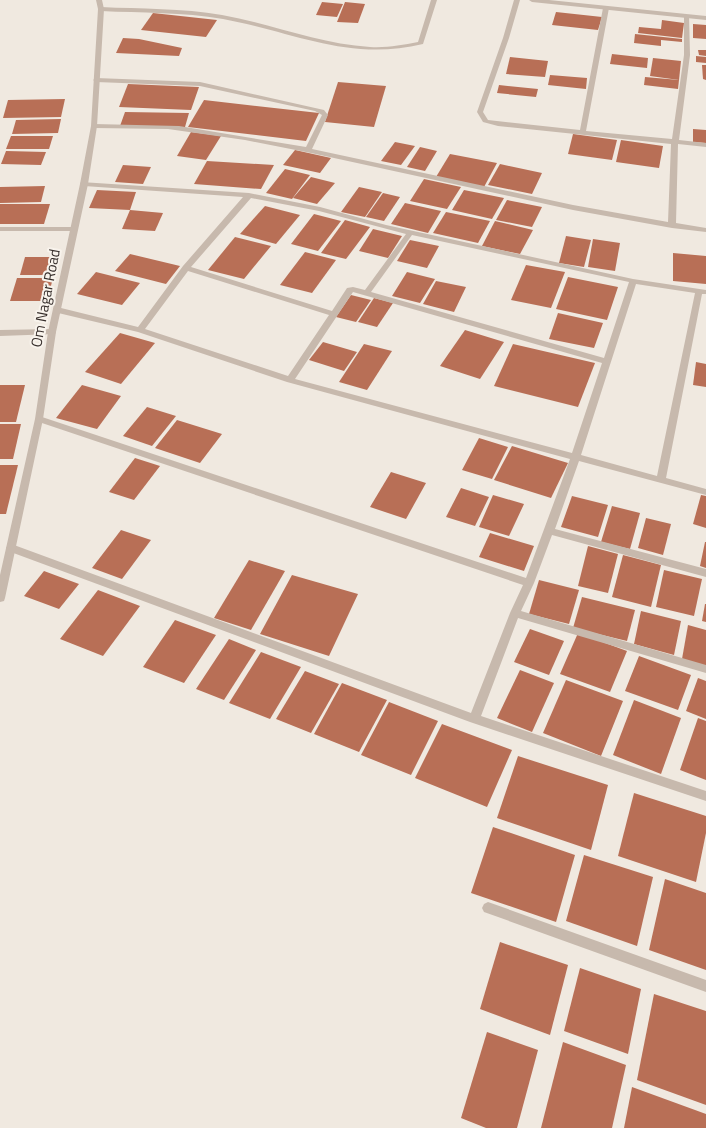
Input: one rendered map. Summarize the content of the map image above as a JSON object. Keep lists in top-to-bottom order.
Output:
{
  "streets": {
    "street": ["Om Nagar Road"]
  }
}
